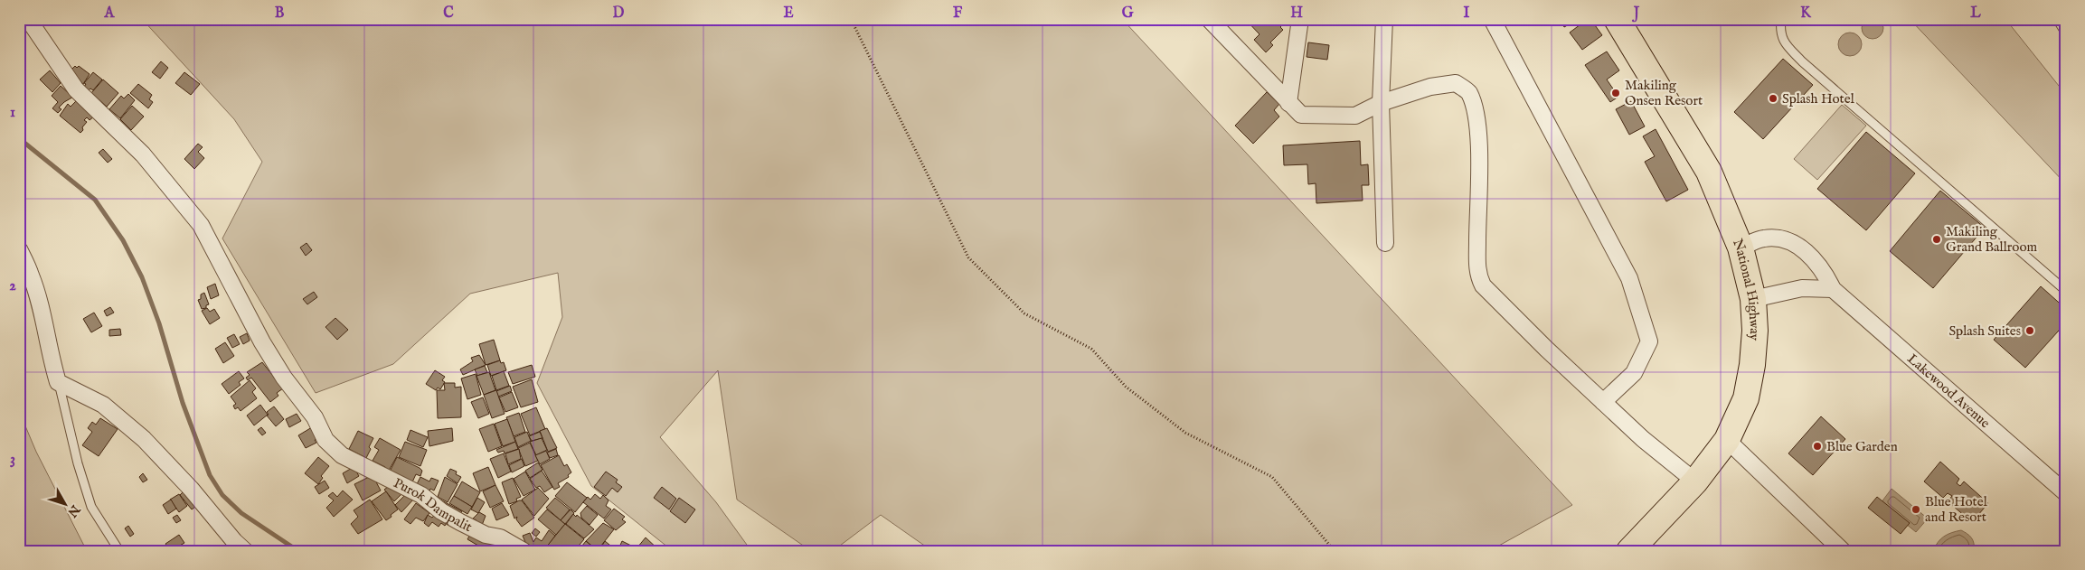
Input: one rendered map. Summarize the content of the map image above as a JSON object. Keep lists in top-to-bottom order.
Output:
{
  "streets": {
    "main road": ["National Highway"],
    "street": ["Lakewood Avenue", "Purok Dampalit"]
  },
  "crossings": [
    ["National Highway", "Lakewood Avenue"]
  ],
  "places": [
    "Makiling Onsen Resort",
    "Splash Hotel",
    "Makiling Grand Ballroom",
    "Splash Suites",
    "Blue Garden",
    "Blue Hotel and Resort"
  ],
  "north": "bottom right",
  "grid": {
    "columns": [
      "A",
      "B",
      "C",
      "D",
      "E",
      "F",
      "G",
      "H",
      "I",
      "J",
      "K",
      "L"
    ],
    "rows": ["1", "2", "3"]
  }
}
